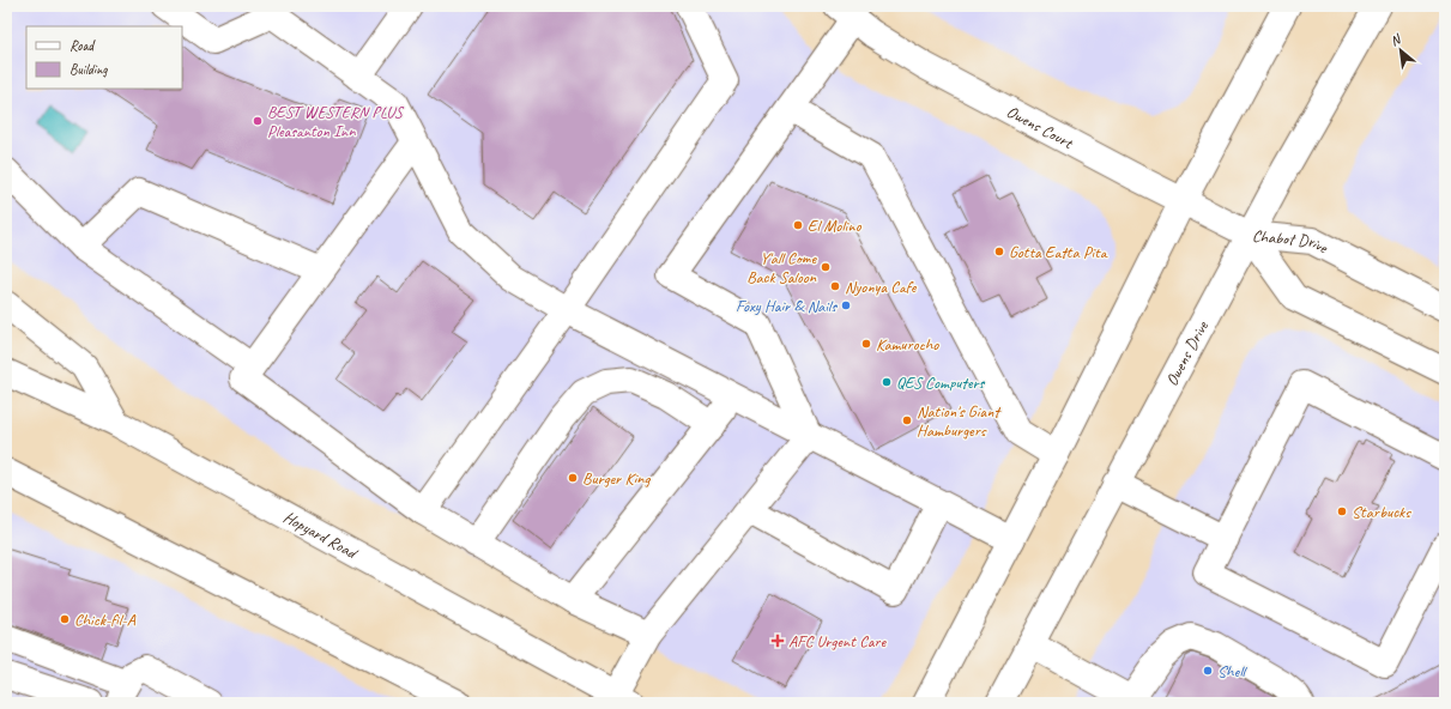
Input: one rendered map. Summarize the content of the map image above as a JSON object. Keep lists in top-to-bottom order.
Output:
{
  "streets": {
    "main road": [
      "Owens Court",
      "Chabot Drive",
      "Owens Drive",
      "Hopyard Road"
    ]
  },
  "crossings": [
    ["Owens Court", "Chabot Drive"],
    ["Owens Court", "Owens Drive"],
    ["Chabot Drive", "Owens Drive"]
  ],
  "places": {
    "other": [
      "BEST WESTERN PLUS Pleasanton Inn",
      "El Molino",
      "Gotta Eatta Pita",
      "Y'all Come Back Saloon",
      "Nyonya Cafe",
      "Foxy Hair & Nails",
      "Kamurocho",
      "QES Computers",
      "Nation's Giant Hamburgers",
      "Burger King",
      "Starbucks",
      "Chick-fil-A",
      "Shell"
    ],
    "health": ["AFC Urgent Care"]
  },
  "legend": ["Road", "Building"],
  "north": "top left"
}
